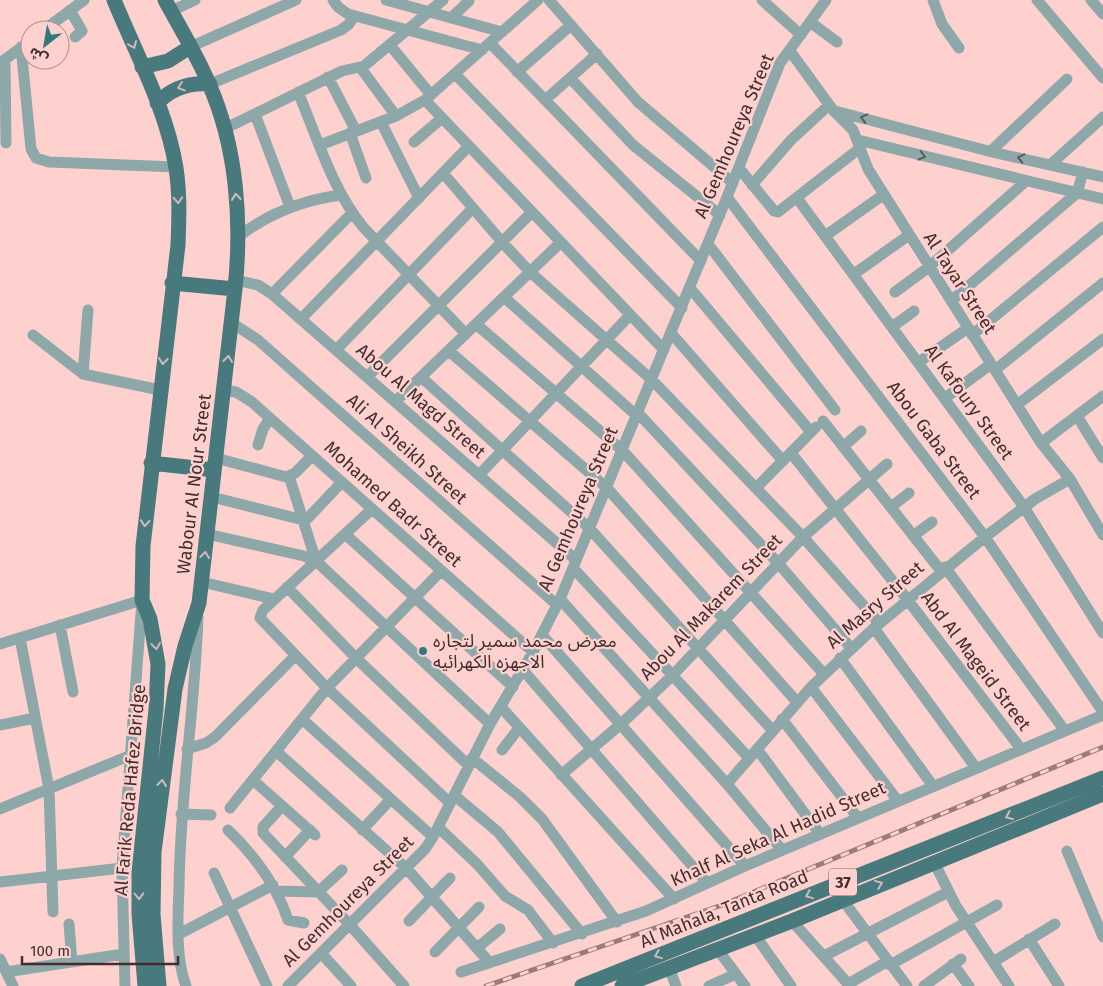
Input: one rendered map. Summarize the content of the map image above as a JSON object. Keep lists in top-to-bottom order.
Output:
{
  "streets": {
    "main road": [
      "Wabour Al Nour Street",
      "Al Farik Reda Hafez Bridge",
      "37",
      "Al Mahala, Tanta Road"
    ],
    "street": [
      "Al Gemhoureya Street",
      "Al Tayar Street",
      "Abou Al Magd Street",
      "Al Kafoury Street",
      "Abou Gaba Street",
      "Ali Al Sheikh Street",
      "Mohamed Badr Street",
      "Al Masry Street",
      "Abou Al Makarem Street",
      "Abd Al Mageid Street",
      "Khalf Al Seka Al Hadid Street"
    ]
  },
  "crossings": [
    ["Al Gemhoureya Street", "Al Tayar Street"],
    ["Al Gemhoureya Street", "Abou Al Magd Street"],
    ["Al Gemhoureya Street", "Abou Gaba Street"],
    ["Al Gemhoureya Street", "Ali Al Sheikh Street"],
    ["Al Gemhoureya Street", "Mohamed Badr Street"],
    ["Al Gemhoureya Street", "Abd Al Mageid Street"],
    ["Al Tayar Street", "Al Masry Street"],
    ["Abou Al Magd Street", "Wabour Al Nour Street"],
    ["Abou Al Magd Street", "Al Masry Street"],
    ["Abou Al Magd Street", "Abou Al Makarem Street"],
    ["Abou Al Magd Street", "Khalf Al Seka Al Hadid Street"],
    ["Al Kafoury Street", "Al Masry Street"],
    ["Abou Gaba Street", "Al Masry Street"],
    ["Abou Gaba Street", "Khalf Al Seka Al Hadid Street"],
    ["Ali Al Sheikh Street", "Wabour Al Nour Street"],
    ["Ali Al Sheikh Street", "Al Masry Street"],
    ["Ali Al Sheikh Street", "Abou Al Makarem Street"],
    ["Ali Al Sheikh Street", "Khalf Al Seka Al Hadid Street"],
    ["Wabour Al Nour Street", "Mohamed Badr Street"],
    ["Wabour Al Nour Street", "Al Farik Reda Hafez Bridge"],
    ["Al Masry Street", "Abd Al Mageid Street"],
    ["Abou Al Makarem Street", "Abd Al Mageid Street"],
    ["Abd Al Mageid Street", "Khalf Al Seka Al Hadid Street"]
  ],
  "places": ["معرض محمد سمير لتجاره الاجهزه الكهرائيه"],
  "scale_bar": "100 m",
  "north": "bottom left"
}
